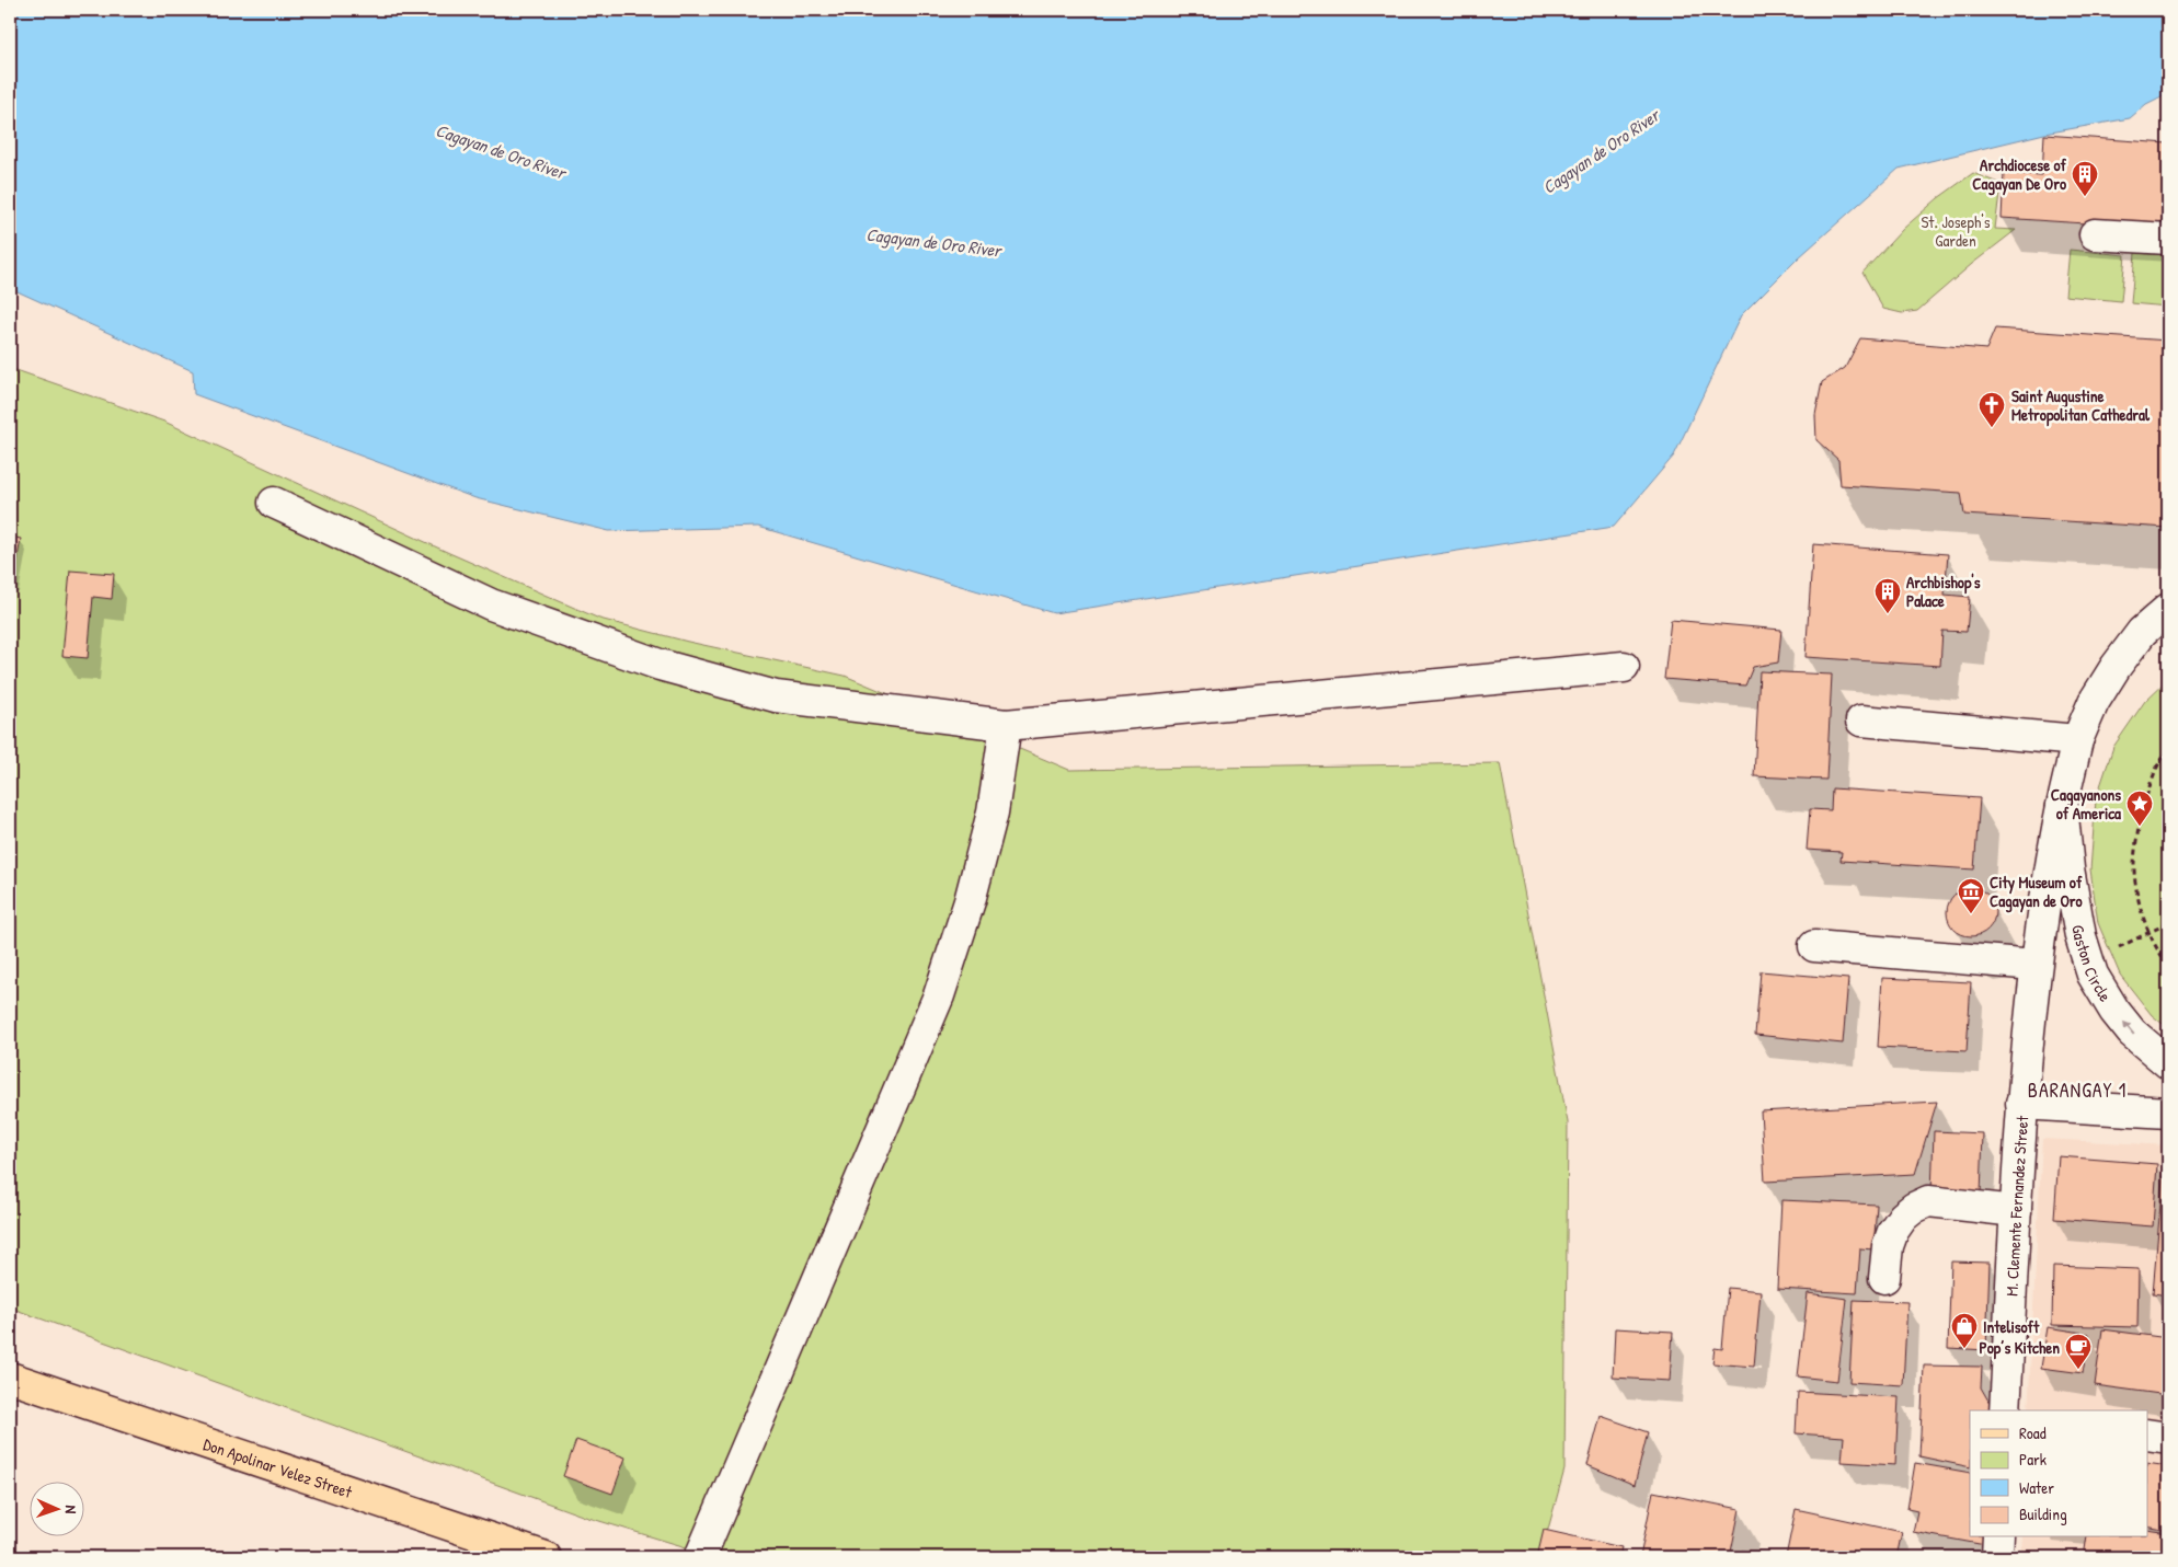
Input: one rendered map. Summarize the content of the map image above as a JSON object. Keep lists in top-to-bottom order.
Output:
{
  "streets": {
    "main road": ["Don Apolinar Velez Street"],
    "street": ["Gaston Circle", "M. Clemente Fernandez Street"]
  },
  "crossings": [
    ["Gaston Circle", "M. Clemente Fernandez Street"]
  ],
  "districts": ["BARANGAY 1"],
  "water": ["Cagayan de Oro River"],
  "parks": ["St. Joseph's Garden"],
  "places": {
    "building": ["Archdiocese of Cagayan De Oro", "Archbishop's Palace"],
    "church": ["Saint Augustine Metropolitan Cathedral"],
    "place": ["Cagayanons of America"],
    "museum": ["City Museum of Cagayan de Oro"],
    "shop": ["Intelisoft"],
    "cafe": ["Pop’s Kitchen"]
  },
  "legend": [
    "Road",
    "Park",
    "Water",
    "Building"
  ],
  "north": "right"
}
